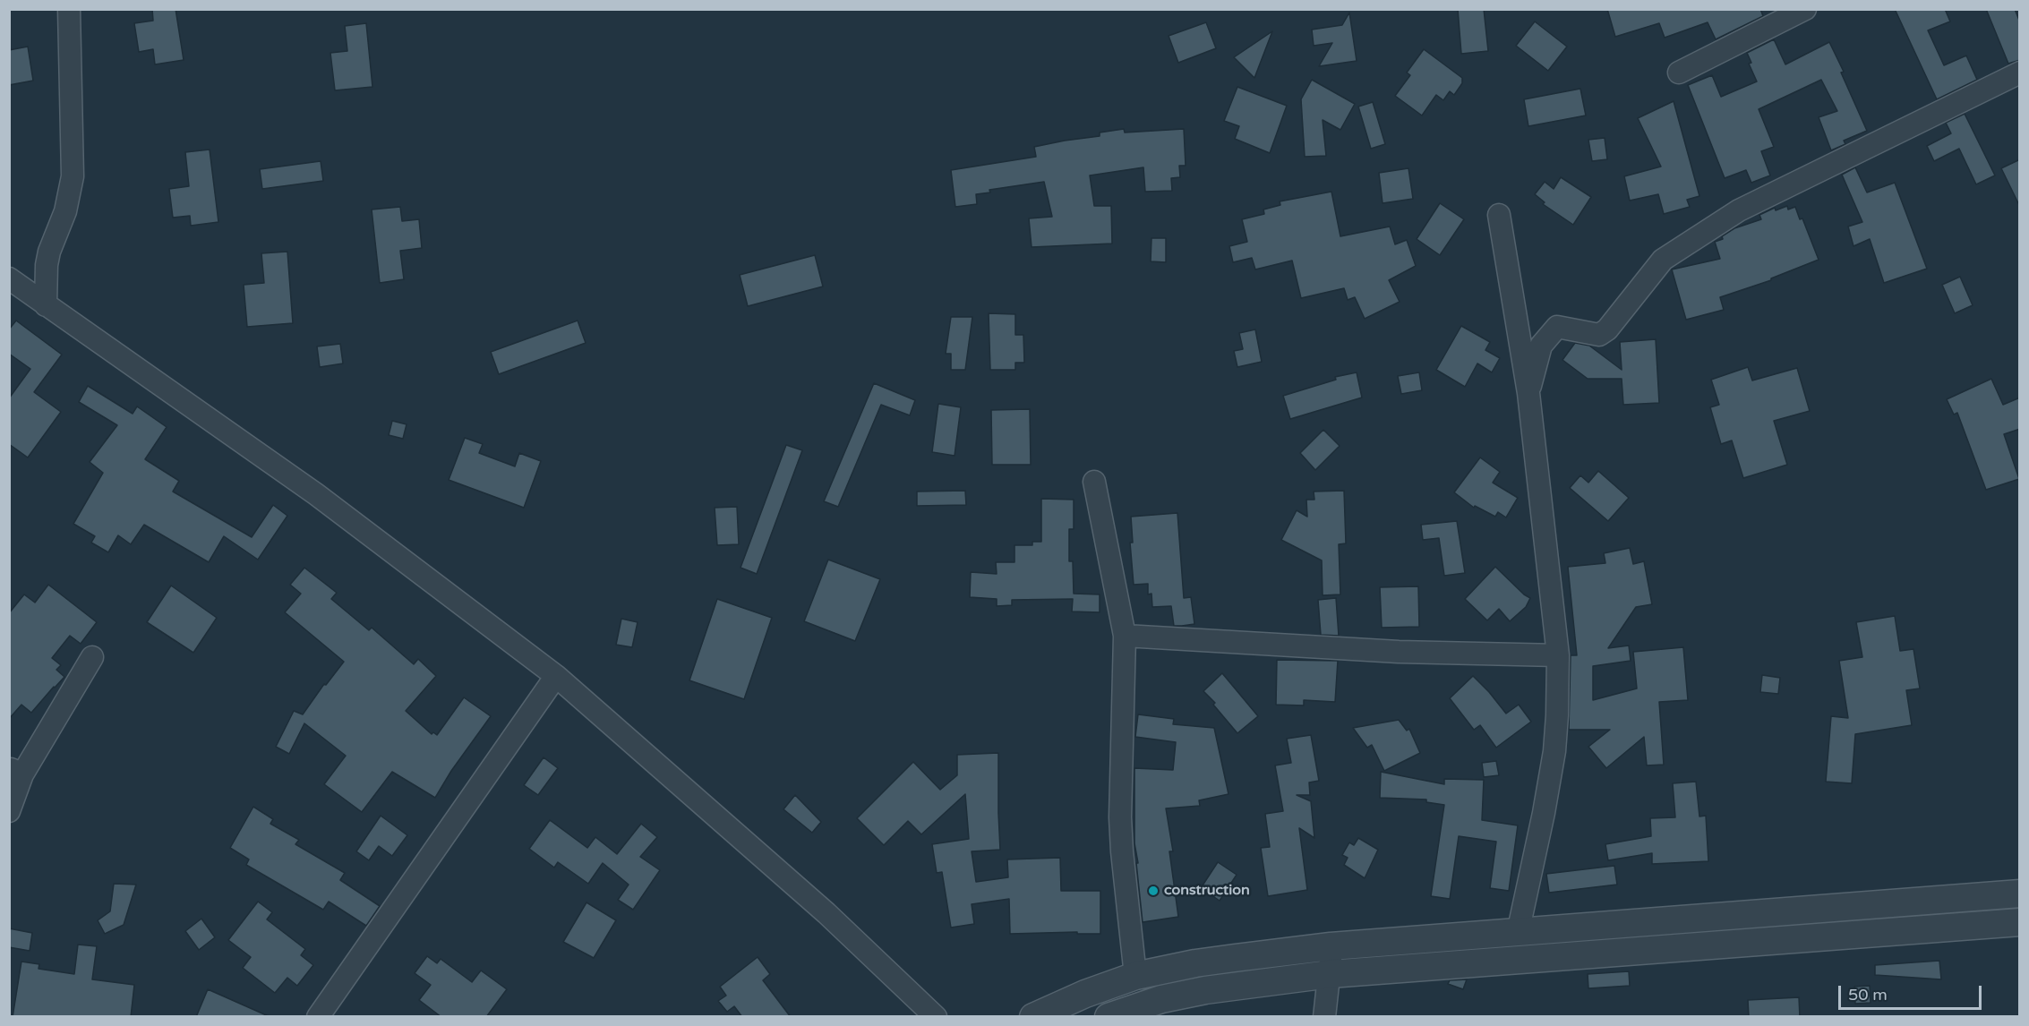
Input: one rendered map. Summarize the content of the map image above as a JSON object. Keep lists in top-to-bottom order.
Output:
{
  "places": ["construction"],
  "scale_bar": "50 m"
}
